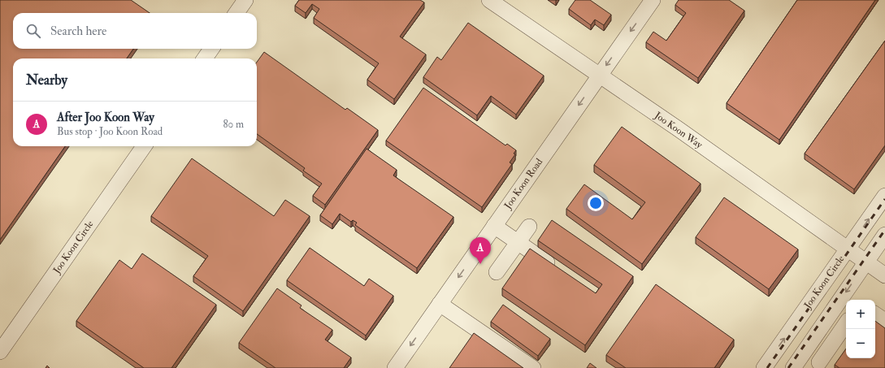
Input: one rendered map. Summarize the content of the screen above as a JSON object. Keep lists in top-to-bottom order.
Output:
{
  "streets": {
    "street": ["Joo Koon Way", "Joo Koon Road", "Joo Koon Circle"]
  },
  "crossings": [
    ["Joo Koon Way", "Joo Koon Road"],
    ["Joo Koon Way", "Joo Koon Circle"]
  ],
  "one_way": ["Joo Koon Road"],
  "page": {
    "search": "Search here",
    "heading": "Nearby",
    "list": [
      {
        "mark": "A",
        "name": "After Joo Koon Way",
        "note": "Bus stop · Joo Koon Road",
        "value": "80 m"
      }
    ],
    "pins": "A",
    "map_buttons": ["+", "−"]
  }
}
